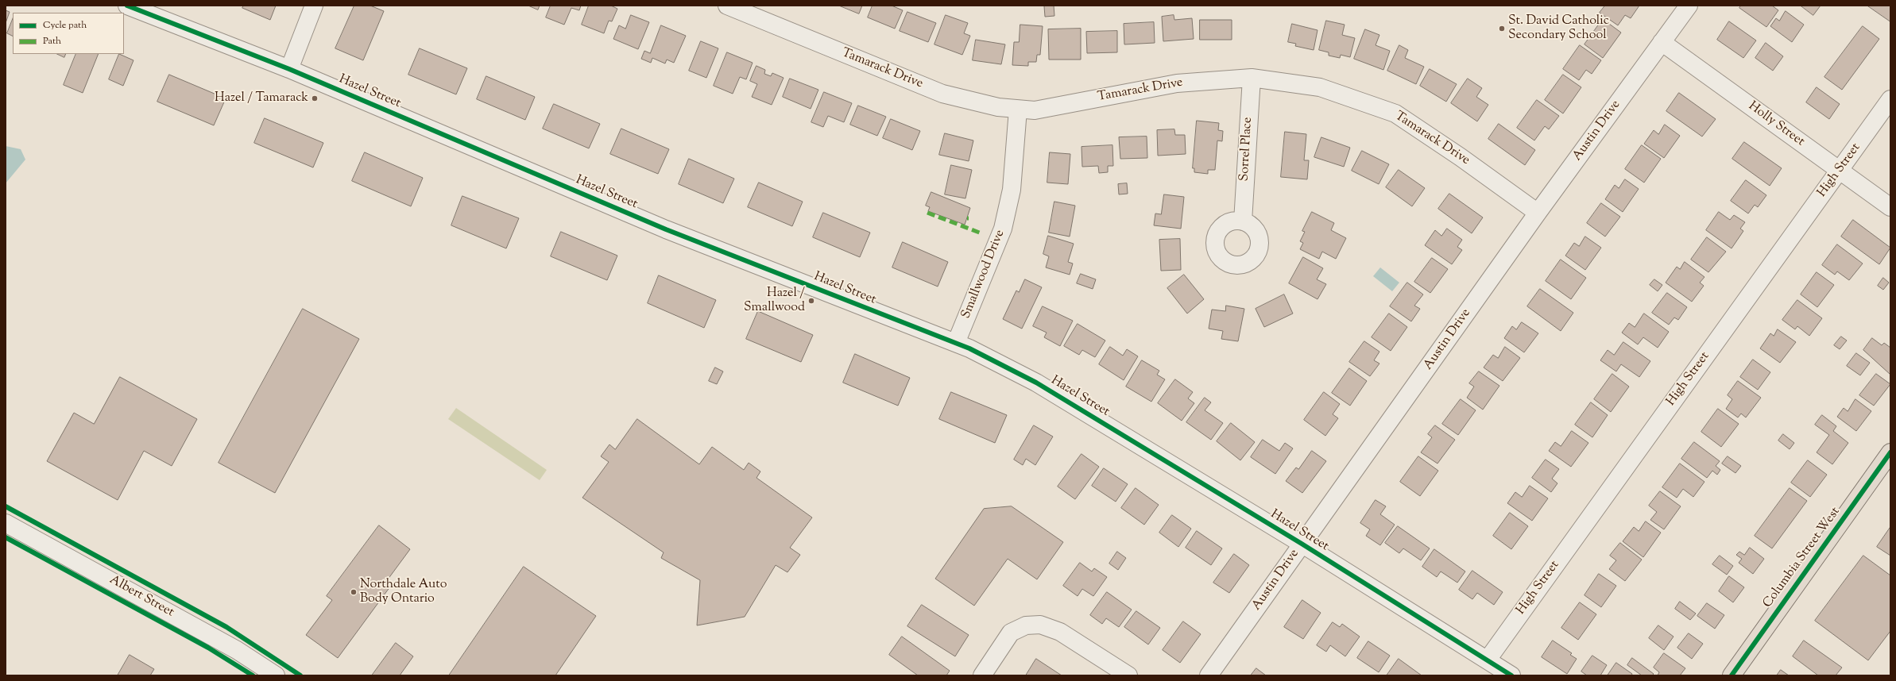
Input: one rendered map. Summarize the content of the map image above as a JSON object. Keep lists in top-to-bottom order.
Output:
{
  "streets": {
    "main road": ["Columbia Street West"],
    "street": [
      "Tamarack Drive",
      "Hazel Street",
      "Holly Street",
      "Austin Drive",
      "Sorrel Place",
      "High Street",
      "Smallwood Drive",
      "Albert Street"
    ]
  },
  "crossings": [
    ["Tamarack Drive", "Austin Drive"],
    ["Tamarack Drive", "Sorrel Place"],
    ["Tamarack Drive", "Smallwood Drive"],
    ["Hazel Street", "Austin Drive"],
    ["Hazel Street", "High Street"],
    ["Hazel Street", "Smallwood Drive"],
    ["Holly Street", "Austin Drive"],
    ["Holly Street", "High Street"]
  ],
  "places": [
    "St. David Catholic Secondary School",
    "Hazel / Tamarack",
    "Hazel / Smallwood",
    "Northdale Auto Body Ontario"
  ],
  "legend": ["Cycle path", "Path"]
}
